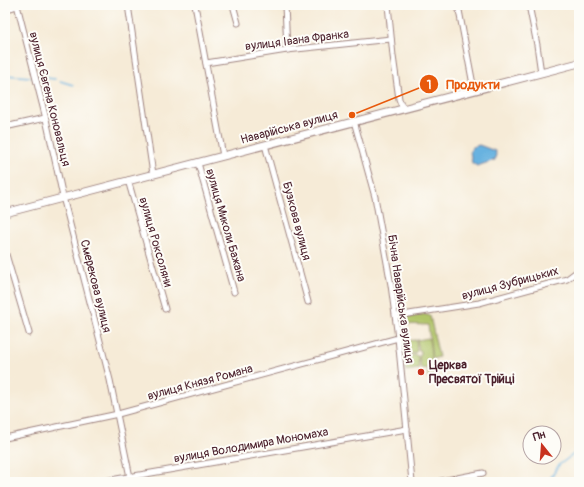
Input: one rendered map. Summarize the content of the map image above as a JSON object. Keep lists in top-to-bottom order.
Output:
{
  "streets": {
    "street": [
      "вулиця Івана Франка",
      "вулиця Євгена Коновальця",
      "Наварійська вулиця",
      "Бузкова вулиця",
      "вулиця Миколи Бажана",
      "вулиця Роксоляни",
      "вулиця Зубрицьких",
      "Смерекова вулиця",
      "Бічна Наварійська вулиця",
      "вулиця Князя Романа",
      "вулиця Володимира Мономаха"
    ]
  },
  "crossings": [
    ["вулиця Євгена Коновальця", "Наварійська вулиця"],
    ["вулиця Євгена Коновальця", "Смерекова вулиця"],
    ["Наварійська вулиця", "Бузкова вулиця"],
    ["Наварійська вулиця", "вулиця Миколи Бажана"],
    ["Наварійська вулиця", "вулиця Роксоляни"],
    ["Наварійська вулиця", "Смерекова вулиця"],
    ["Наварійська вулиця", "Бічна Наварійська вулиця"],
    ["вулиця Зубрицьких", "Бічна Наварійська вулиця"],
    ["Смерекова вулиця", "вулиця Князя Романа"],
    ["Смерекова вулиця", "вулиця Володимира Мономаха"],
    ["Бічна Наварійська вулиця", "вулиця Князя Романа"],
    ["Бічна Наварійська вулиця", "вулиця Володимира Мономаха"]
  ],
  "places": ["Продукти", "Церква Пресвятої Трійці"],
  "north": "top"
}
